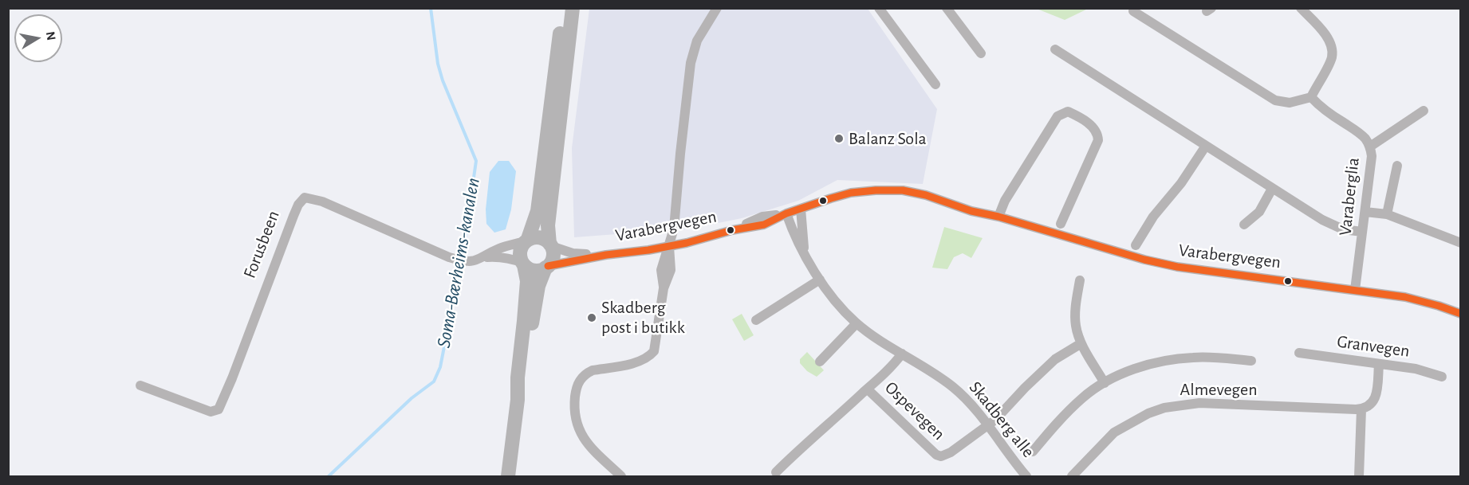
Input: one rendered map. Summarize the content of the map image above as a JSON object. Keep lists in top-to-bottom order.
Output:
{
  "streets": {
    "main road": ["Forusbeen"],
    "street": [
      "Varaberglia",
      "Varabergvegen",
      "Granvegen",
      "Almevegen",
      "Ospevegen",
      "Skadberg alle"
    ]
  },
  "crossings": [
    ["Varaberglia", "Varabergvegen"],
    ["Varabergvegen", "Skadberg alle"],
    ["Ospevegen", "Skadberg alle"]
  ],
  "water": ["Soma-Bærheims-kanalen"],
  "places": ["Balanz Sola", "Skadberg post i butikk"],
  "north": "right"
}
